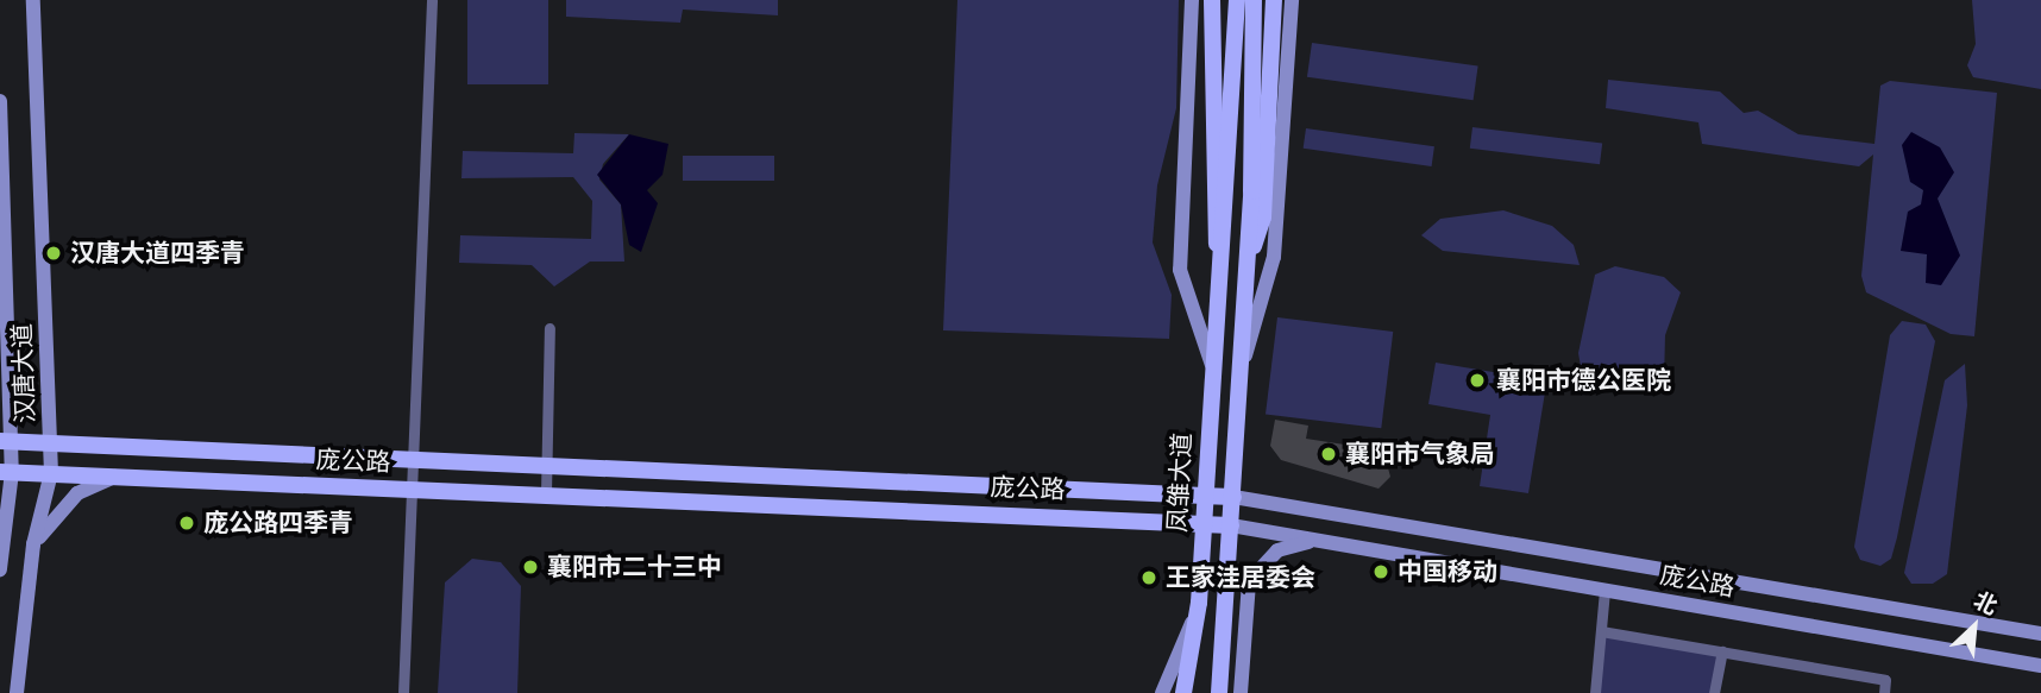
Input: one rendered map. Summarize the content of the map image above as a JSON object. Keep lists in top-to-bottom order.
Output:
{
  "streets": {
    "main road": ["汉唐大道", "庞公路", "凤雏大道"]
  },
  "crossings": [
    ["汉唐大道", "庞公路"],
    ["庞公路", "凤雏大道"]
  ],
  "places": [
    "汉唐大道四季青",
    "襄阳市德公医院",
    "襄阳市气象局",
    "庞公路四季青",
    "襄阳市二十三中",
    "中国移动",
    "王家洼居委会"
  ],
  "north": "top right"
}
